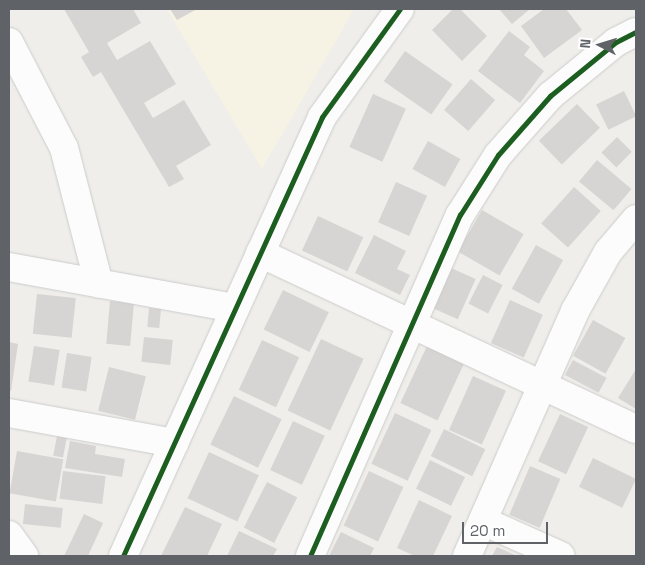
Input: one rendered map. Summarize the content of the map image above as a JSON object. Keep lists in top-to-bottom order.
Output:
{
  "scale_bar": "20 m",
  "north": "left"
}
